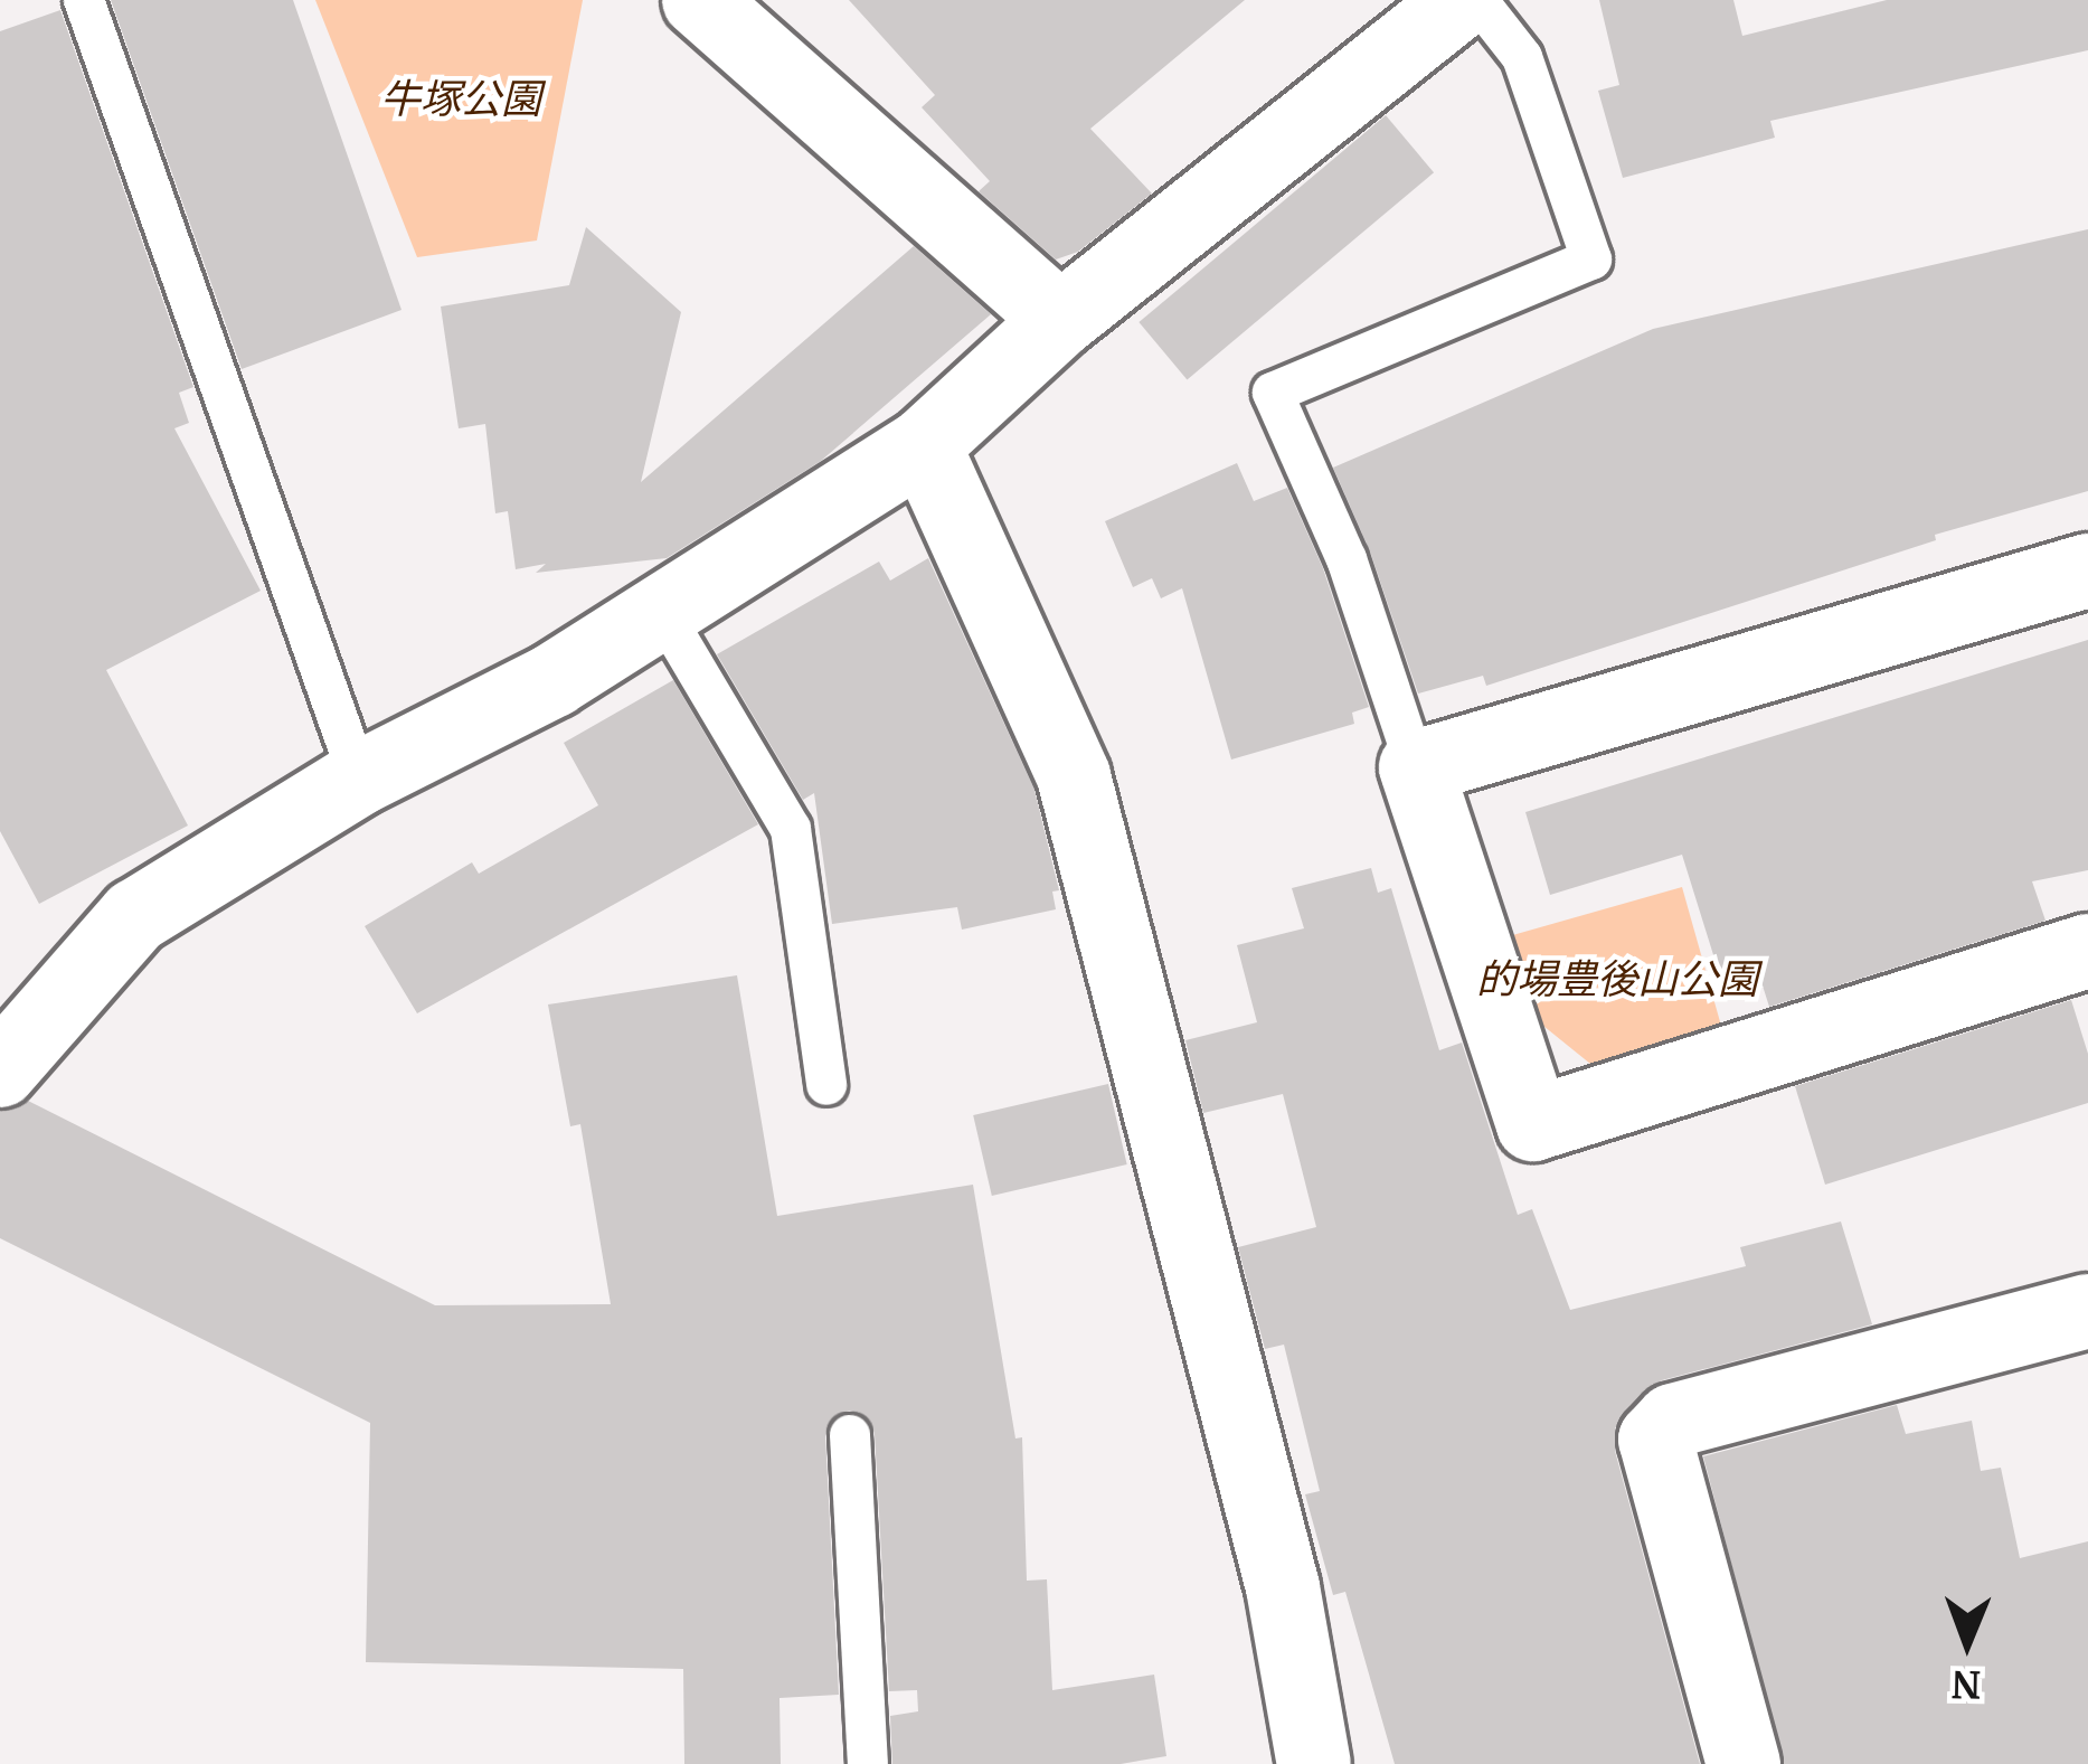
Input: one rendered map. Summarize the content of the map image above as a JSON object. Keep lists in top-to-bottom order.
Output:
{
  "parks": ["牛塚公園", "的場豊後山公園"],
  "north": "bottom"
}
